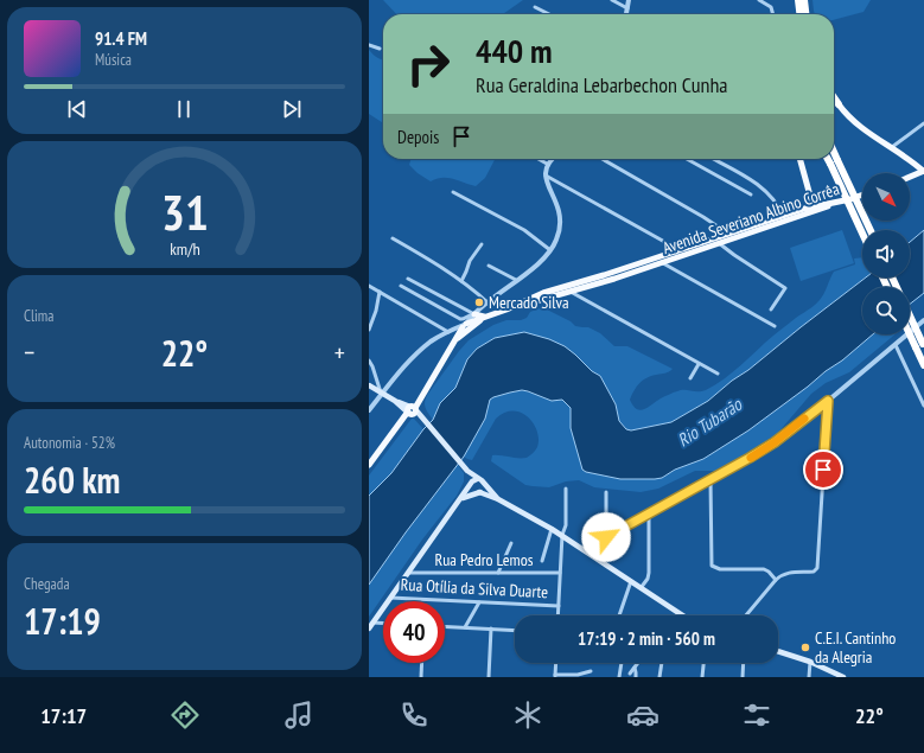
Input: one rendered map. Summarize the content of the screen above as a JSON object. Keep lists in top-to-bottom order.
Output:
{
  "streets": {
    "main road": ["Avenida Severiano Albino Corrêa"],
    "street": ["Rua Pedro Lemos", "Rua Otília da Silva Duarte"]
  },
  "water": ["Rio Tubarão"],
  "places": ["Mercado Silva", "C.E.I. Cantinho da Alegria"],
  "north": "bottom right",
  "page": {
    "turn": ["440 m", "Rua Geraldina Lebarbechon Cunha"],
    "song": ["91.4 FM", "Música"],
    "then": "Depois",
    "tile": [
      "Clima",
      ["Autonomia · 52%", "260 km"],
      ["Chegada", "17:19"]
    ],
    "heat": ["−", "22°", "+"],
    "limit": "40",
    "trip": "17:19 · 2 min · 560 m",
    "tabs": ["17:17", "22°"],
    "gauge": ["31", "km/h"]
  }
}
